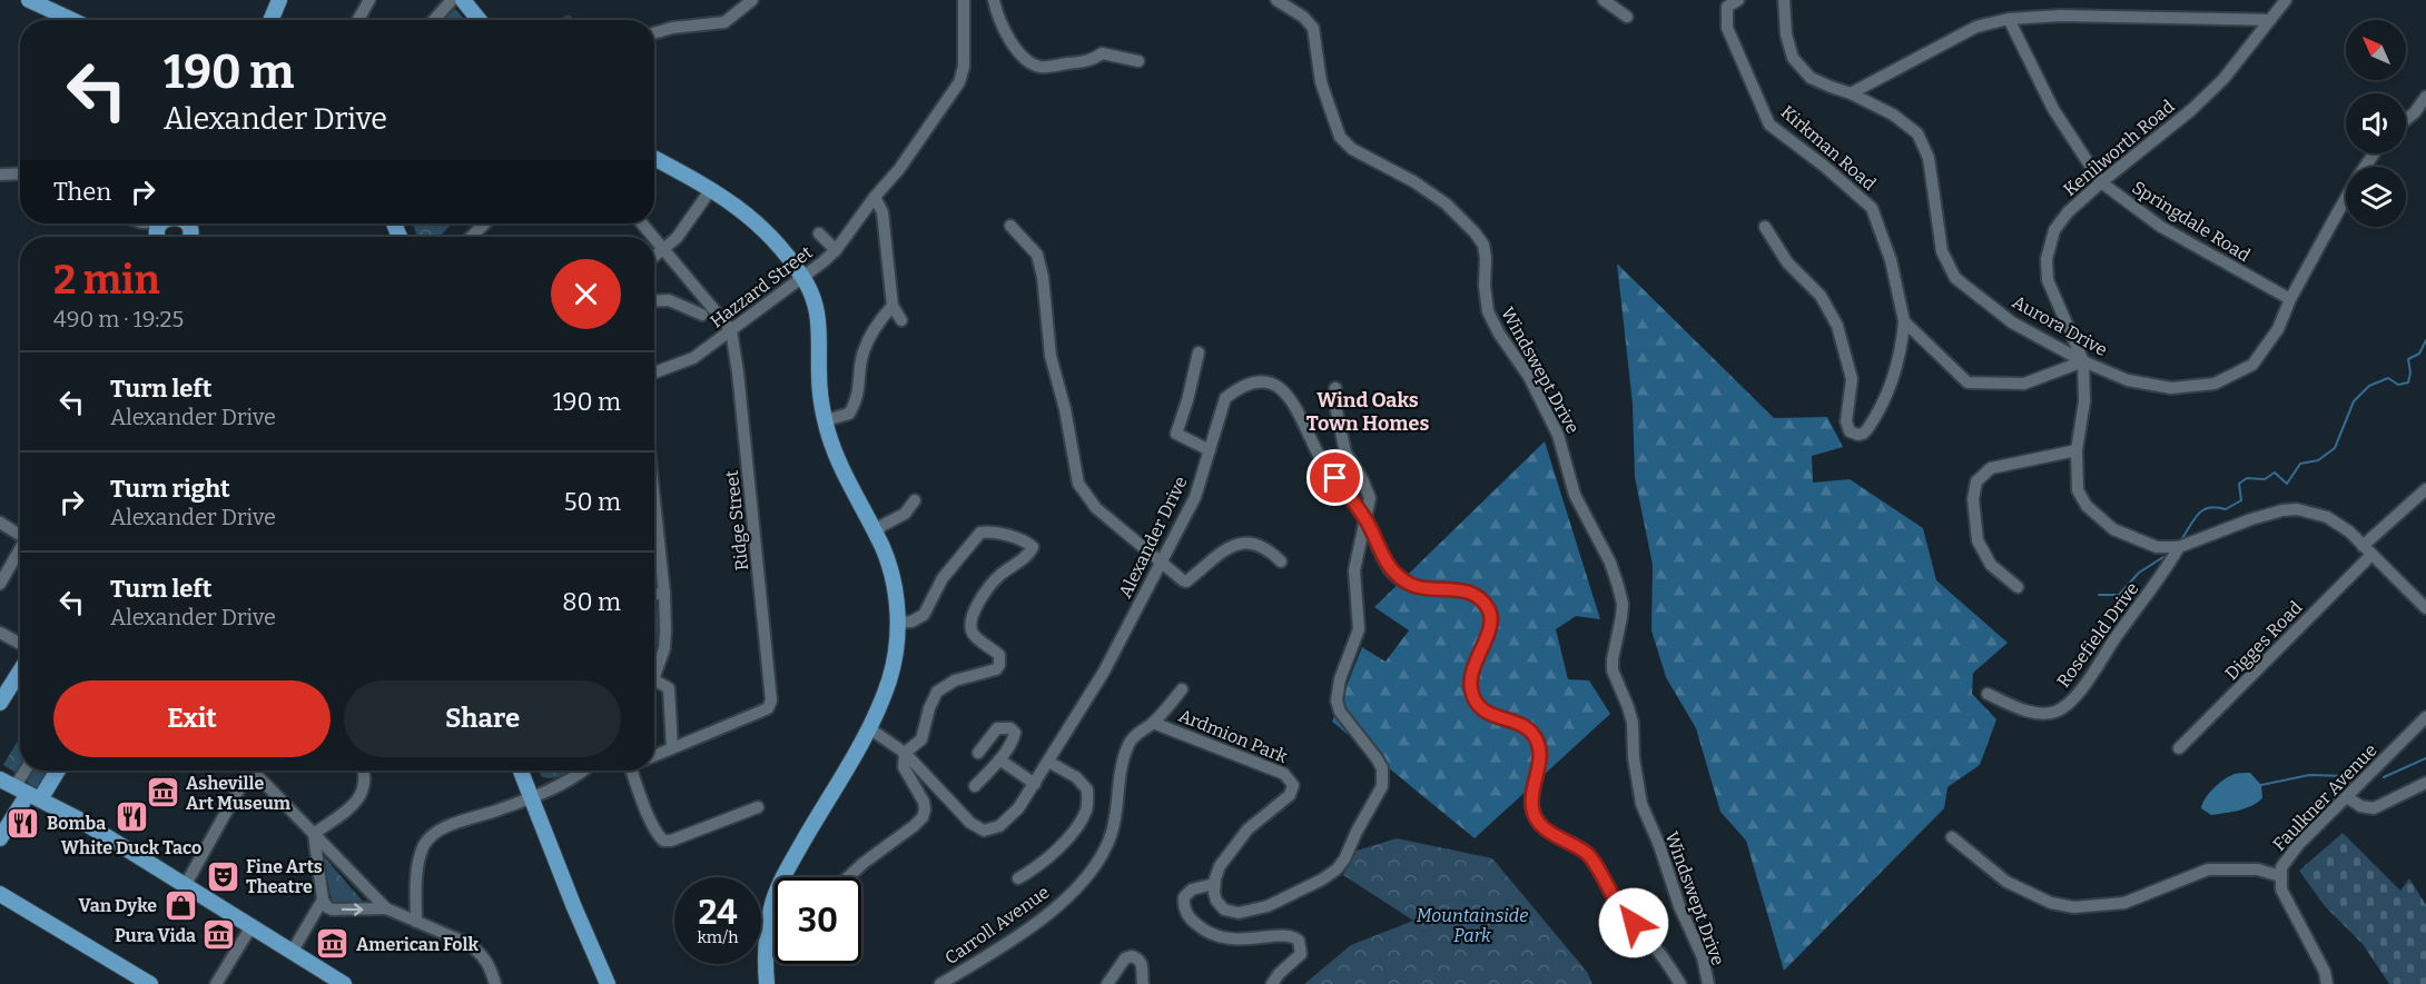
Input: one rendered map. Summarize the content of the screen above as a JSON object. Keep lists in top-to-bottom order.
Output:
{
  "streets": {
    "street": [
      "Kirkman Road",
      "Kenilworth Road",
      "Springdale Road",
      "Hazzard Street",
      "Aurora Drive",
      "Windswept Drive",
      "Ridge Street",
      "Alexander Drive",
      "Rosefield Drive",
      "Digges Road",
      "Ardmion Park",
      "Faulkner Avenue",
      "Carroll Avenue"
    ]
  },
  "crossings": [
    ["Kenilworth Road", "Springdale Road"],
    ["Kenilworth Road", "Aurora Drive"],
    ["Kenilworth Road", "Rosefield Drive"],
    ["Kenilworth Road", "Digges Road"],
    ["Springdale Road", "Aurora Drive"],
    ["Hazzard Street", "Ridge Street"],
    ["Ardmion Park", "Carroll Avenue"]
  ],
  "districts": ["Wind Oaks Town Homes"],
  "parks": ["Mountainside Park"],
  "places": {
    "museum": ["Asheville Art Museum", "Pura Vida", "American Folk"],
    "restaurant": ["White Duck Taco", "Bomba"],
    "theatre": ["Fine Arts Theatre"],
    "shop": ["Van Dyke"]
  },
  "north": "top left",
  "page": {
    "turn": ["190 m", "Alexander Drive"],
    "then": "Then",
    "heading": ["2 min", "490 m · 19:25"],
    "list": [
      {
        "name": "Turn left",
        "note": "Alexander Drive",
        "value": "190 m"
      },
      {
        "name": "Turn right",
        "note": "Alexander Drive",
        "value": "50 m"
      },
      {
        "name": "Turn left",
        "note": "Alexander Drive",
        "value": "80 m"
      }
    ],
    "buttons": ["Exit", "Share"],
    "speed": "24 km/h",
    "limit": "30"
  }
}
